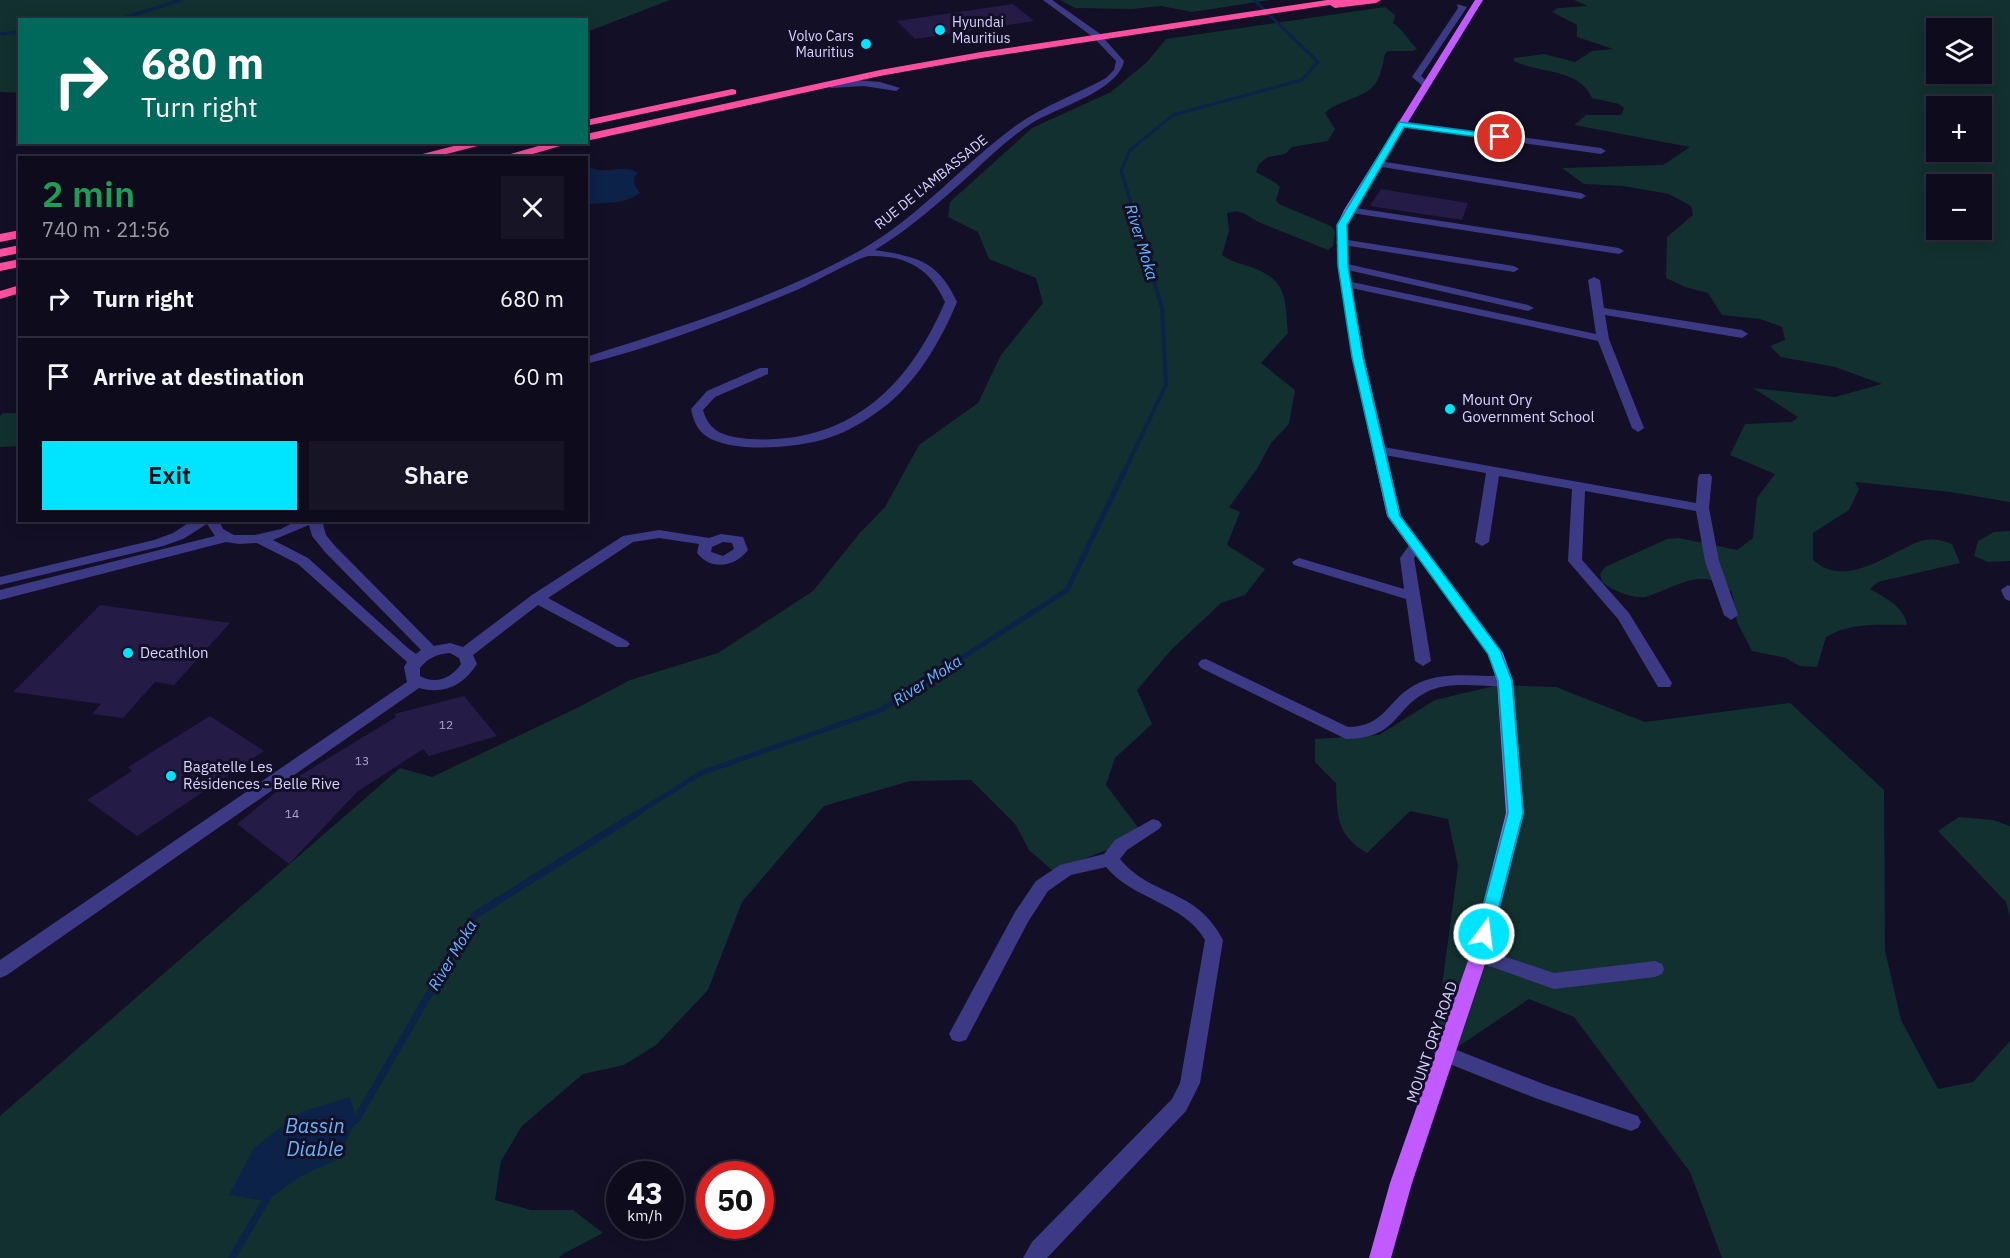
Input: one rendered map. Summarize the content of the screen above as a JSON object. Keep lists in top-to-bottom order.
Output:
{
  "streets": {
    "main road": ["MOUNT ORY ROAD"],
    "street": ["RUE DE L'AMBASSADE"]
  },
  "water": ["River Moka", "Bassin Diable"],
  "places": [
    "Hyundai Mauritius",
    "Volvo Cars Mauritius",
    "Mount Ory Government School",
    "Decathlon",
    "Bagatelle Les Résidences - Belle Rive"
  ],
  "house_numbers": ["12", "13", "14"],
  "page": {
    "map_buttons": ["+", "−"],
    "turn": ["680 m", "Turn right"],
    "heading": ["2 min", "740 m · 21:56"],
    "list": [
      {
        "name": "Turn right",
        "value": "680 m"
      },
      {
        "name": "Arrive at destination",
        "value": "60 m"
      }
    ],
    "buttons": ["Exit", "Share"],
    "speed": "43 km/h",
    "limit": "50"
  }
}
